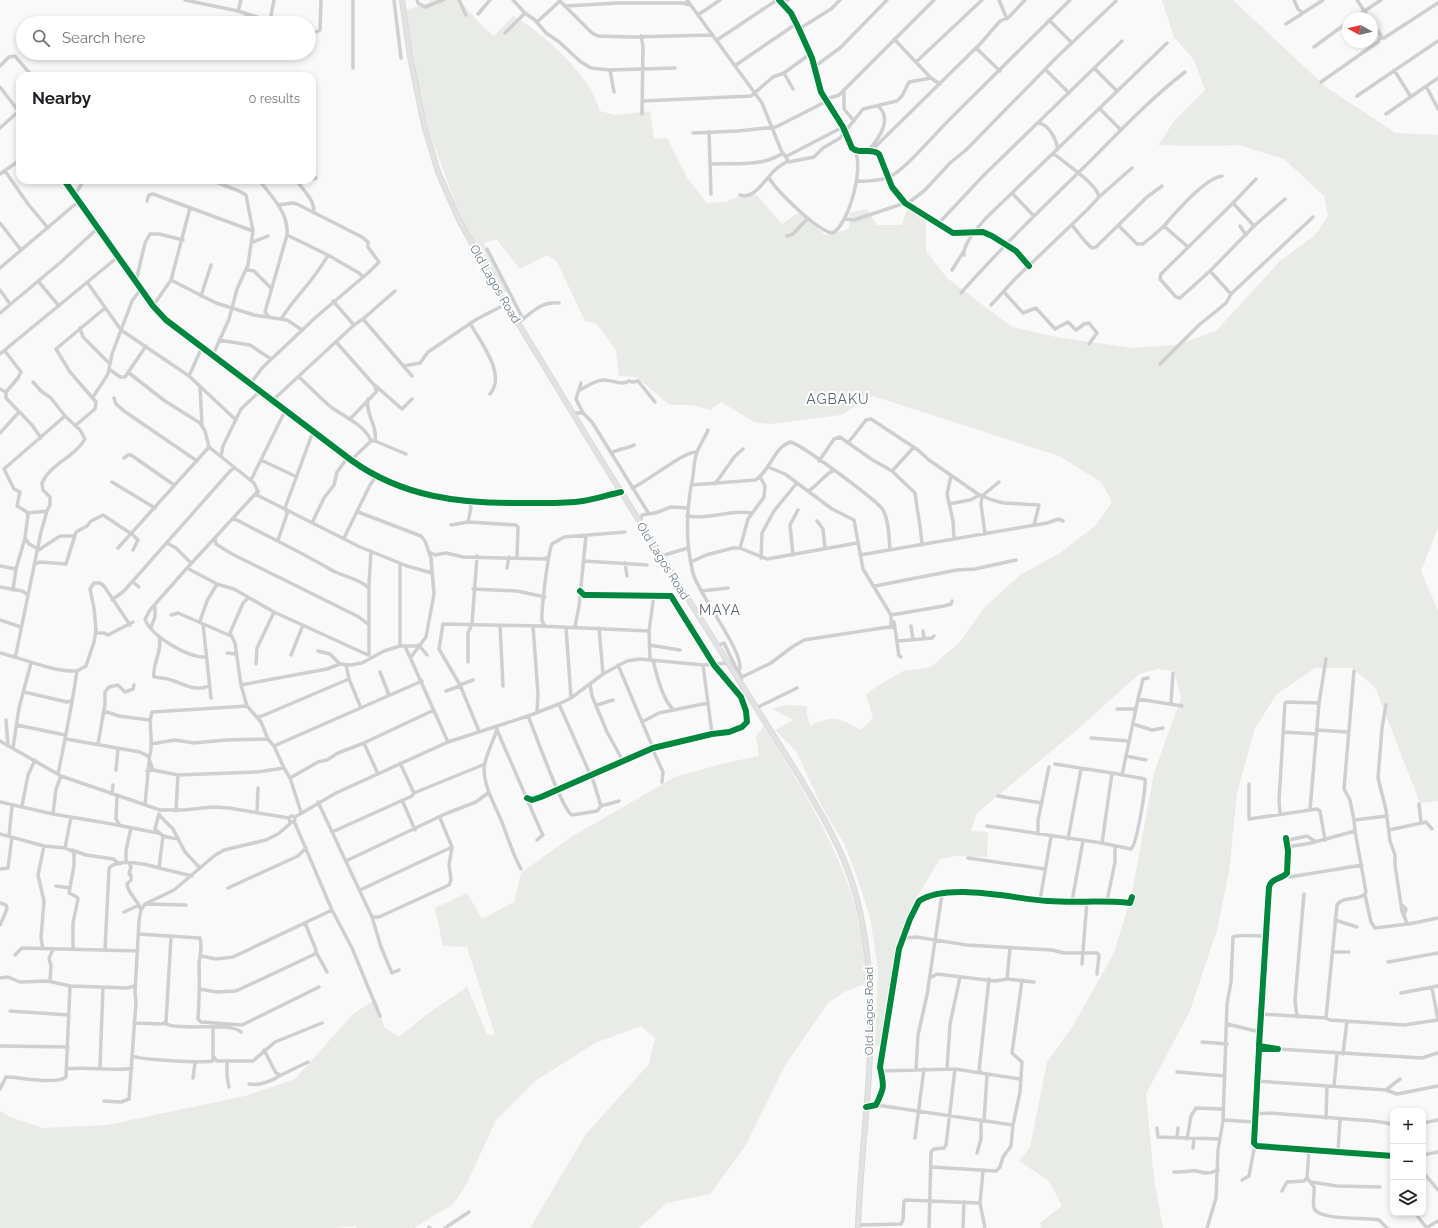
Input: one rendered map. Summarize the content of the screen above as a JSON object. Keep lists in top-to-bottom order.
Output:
{
  "streets": {
    "main road": ["Old Lagos Road"]
  },
  "districts": ["AGBAKU", "MAYA"],
  "north": "left",
  "page": {
    "search": "Search here",
    "heading": ["Nearby", "0 results"],
    "map_buttons": ["+", "−"]
  }
}
